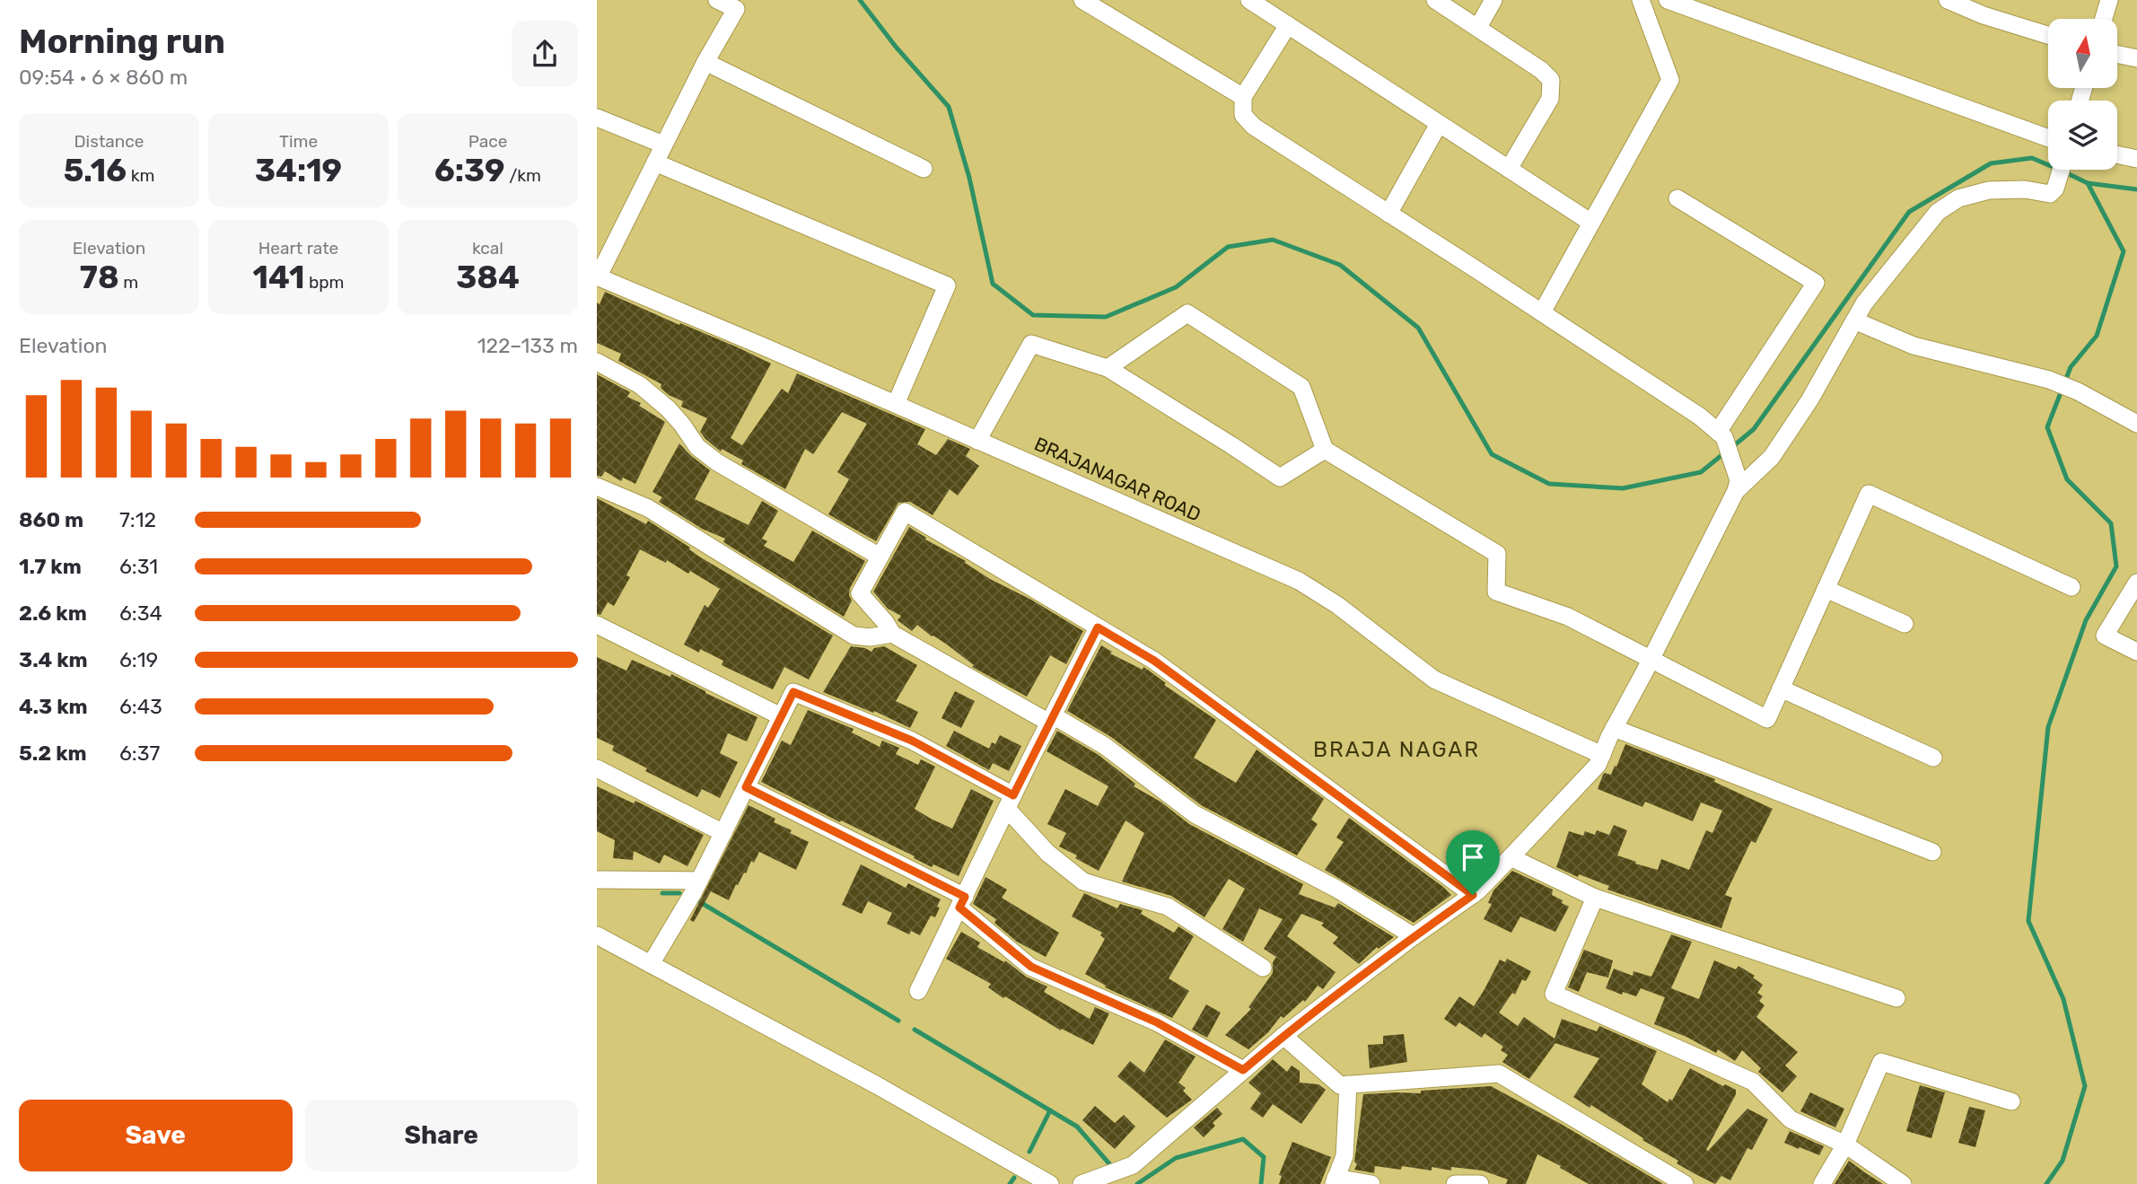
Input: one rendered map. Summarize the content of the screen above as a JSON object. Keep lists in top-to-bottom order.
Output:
{
  "streets": {
    "street": ["BRAJANAGAR ROAD"]
  },
  "districts": ["BRAJA NAGAR"],
  "north": "top",
  "page": {
    "heading": ["Morning run", "09:54 · 6 × 860 m"],
    "stats": [
      ["Distance", "5.16 km"],
      ["Time", "34:19"],
      ["Pace", "6:39 /km"],
      ["Elevation", "78 m"],
      ["Heart rate", "141 bpm"],
      ["kcal", "384"]
    ],
    "chart": ["Elevation", "122–133 m"],
    "list": [
      {
        "name": "860 m",
        "note": "7:12"
      },
      {
        "name": "1.7 km",
        "note": "6:31"
      },
      {
        "name": "2.6 km",
        "note": "6:34"
      },
      {
        "name": "3.4 km",
        "note": "6:19"
      },
      {
        "name": "4.3 km",
        "note": "6:43"
      },
      {
        "name": "5.2 km",
        "note": "6:37"
      }
    ],
    "buttons": ["Save", "Share"]
  }
}
